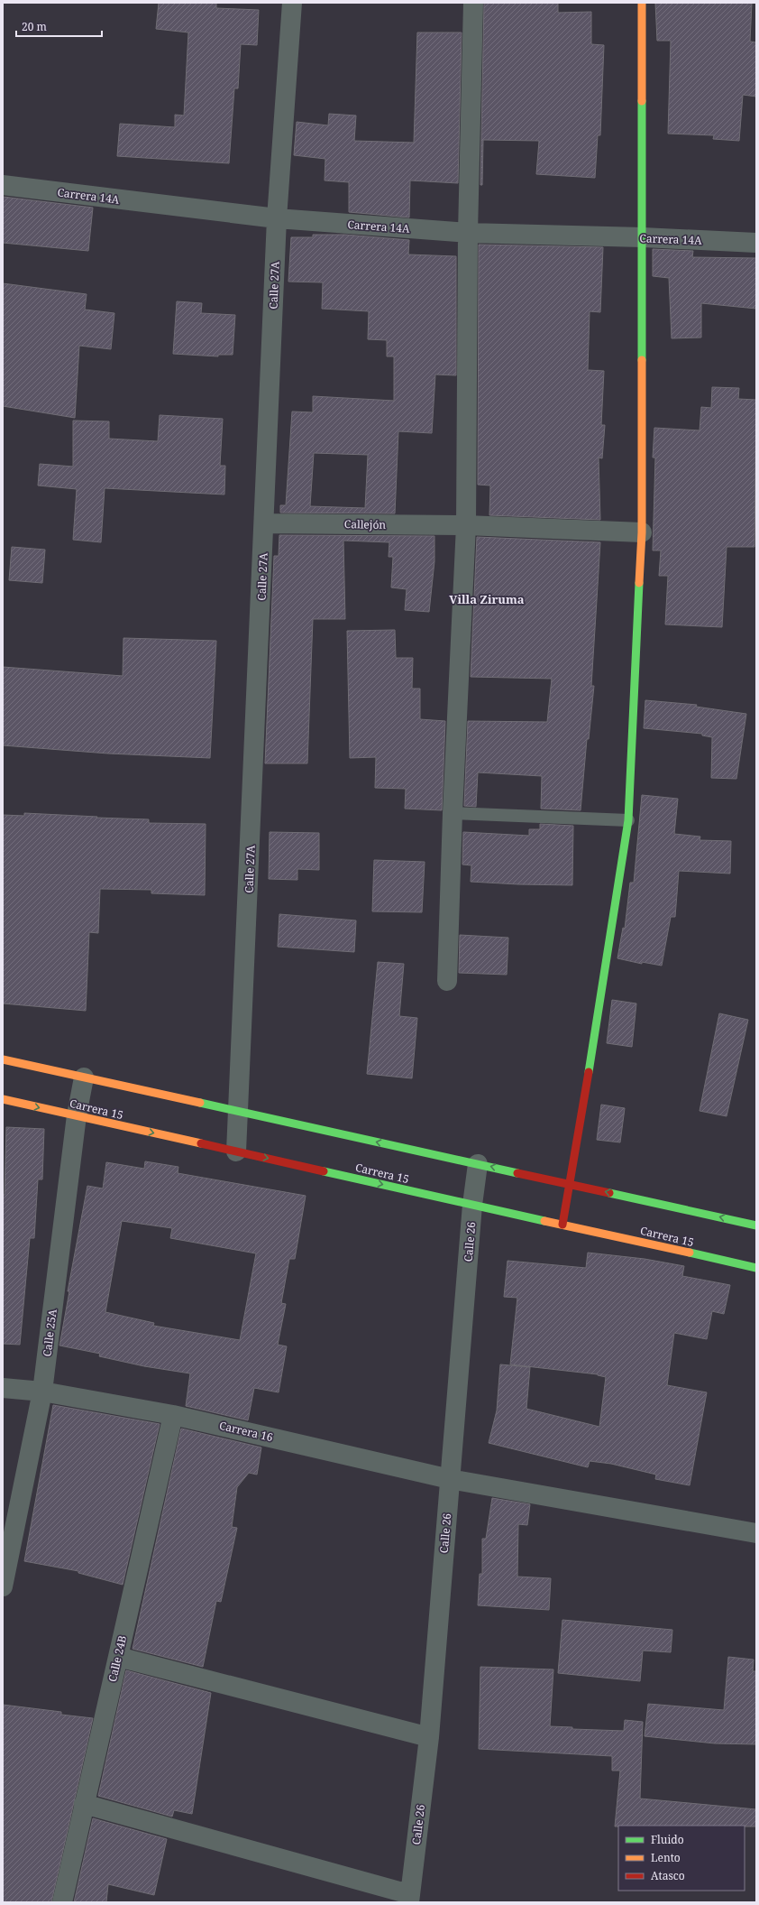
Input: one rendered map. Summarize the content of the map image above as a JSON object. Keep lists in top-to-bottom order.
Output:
{
  "streets": {
    "street": [
      "Carrera 14A",
      "Calle 27A",
      "Callejón",
      "Carrera 15",
      "Calle 26",
      "Calle 25A",
      "Carrera 16",
      "Calle 24B"
    ]
  },
  "crossings": [
    ["Carrera 14A", "Calle 27A"],
    ["Calle 27A", "Callejón"],
    ["Calle 27A", "Carrera 15"],
    ["Carrera 15", "Calle 26"],
    ["Carrera 15", "Calle 25A"],
    ["Calle 26", "Carrera 16"],
    ["Calle 25A", "Carrera 16"],
    ["Carrera 16", "Calle 24B"]
  ],
  "districts": ["Villa Ziruma"],
  "legend": ["Fluido", "Lento", "Atasco"],
  "scale_bar": "20 m"
}
